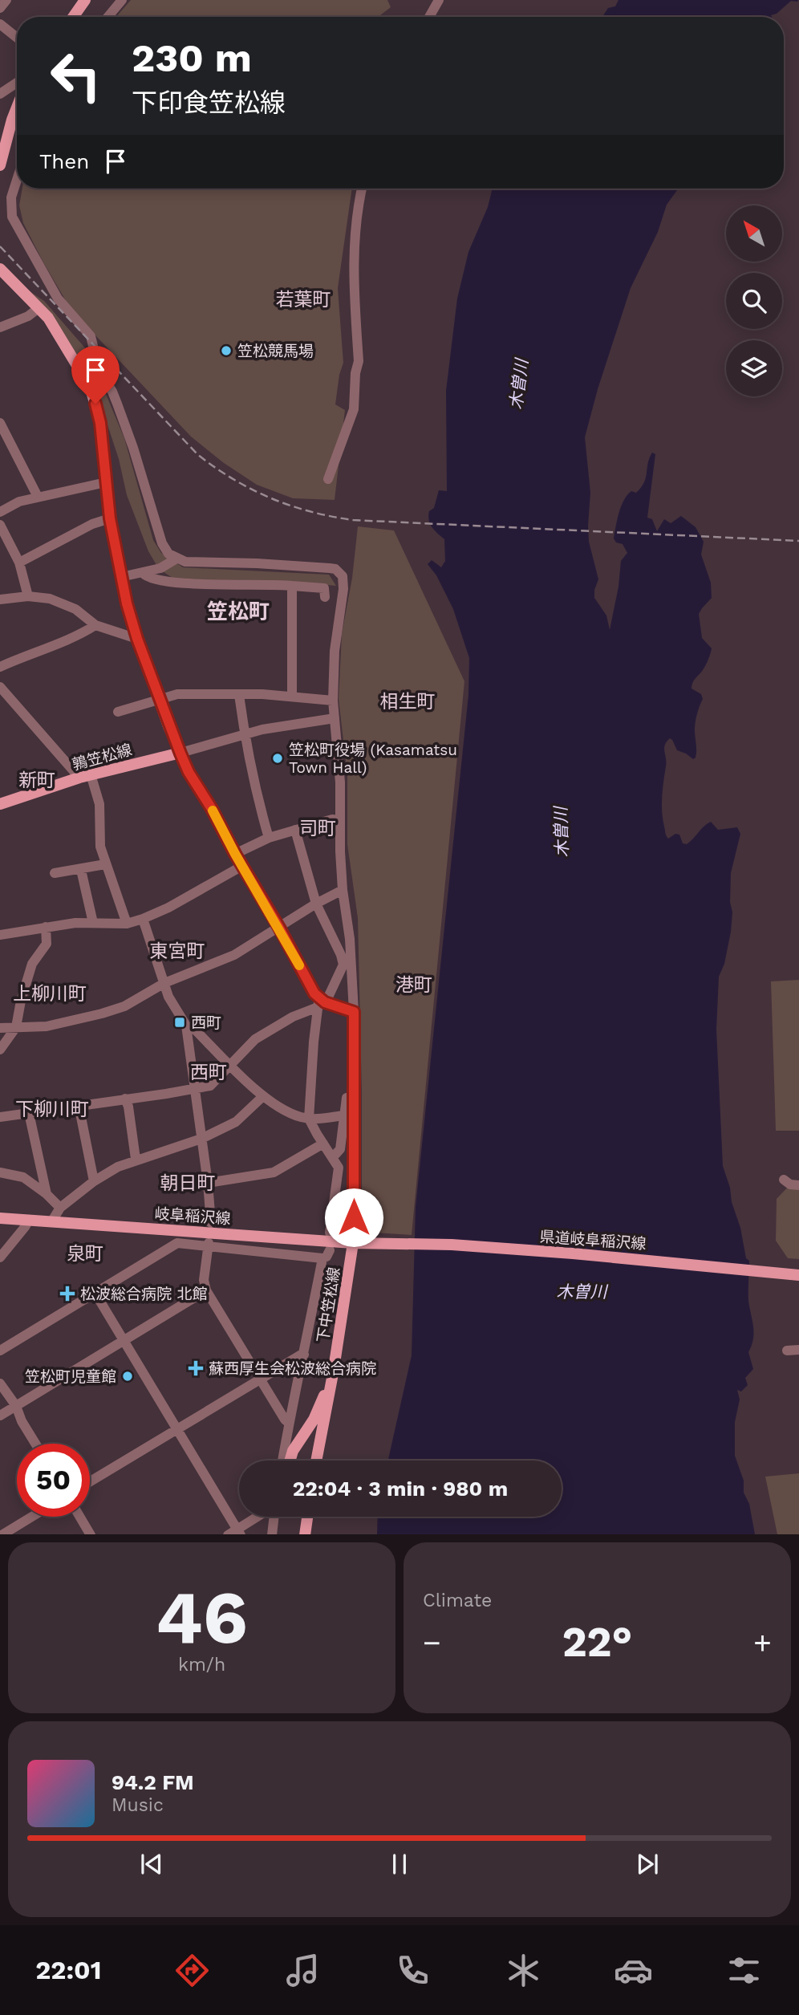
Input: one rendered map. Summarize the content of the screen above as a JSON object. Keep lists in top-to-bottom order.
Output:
{
  "streets": {
    "main road": [
      "鶉笠松線",
      "岐阜稲沢線",
      "県道岐阜稲沢線",
      "下中笠松線"
    ]
  },
  "crossings": [
    ["岐阜稲沢線", "県道岐阜稲沢線"],
    ["岐阜稲沢線", "下中笠松線"]
  ],
  "districts": [
    "若葉町",
    "笠松町",
    "相生町",
    "新町",
    "司町",
    "東宮町",
    "港町",
    "上柳川町",
    "西町",
    "下柳川町",
    "朝日町",
    "泉町"
  ],
  "water": ["木曽川"],
  "places": {
    "other": ["笠松競馬場", "笠松町役場 (Kasamatsu Town Hall)", "笠松町児童館"],
    "transit": ["西町"],
    "health": ["松波総合病院 北館", "蘇西厚生会松波総合病院"]
  },
  "north": "top left",
  "page": {
    "turn": ["230 m", "下印食笠松線"],
    "then": "Then",
    "limit": "50",
    "trip": "22:04 · 3 min · 980 m",
    "tile": [
      ["46", "km/h"],
      "Climate"
    ],
    "heat": ["−", "22°", "+"],
    "song": ["94.2 FM", "Music"],
    "tabs": "22:01"
  }
}
